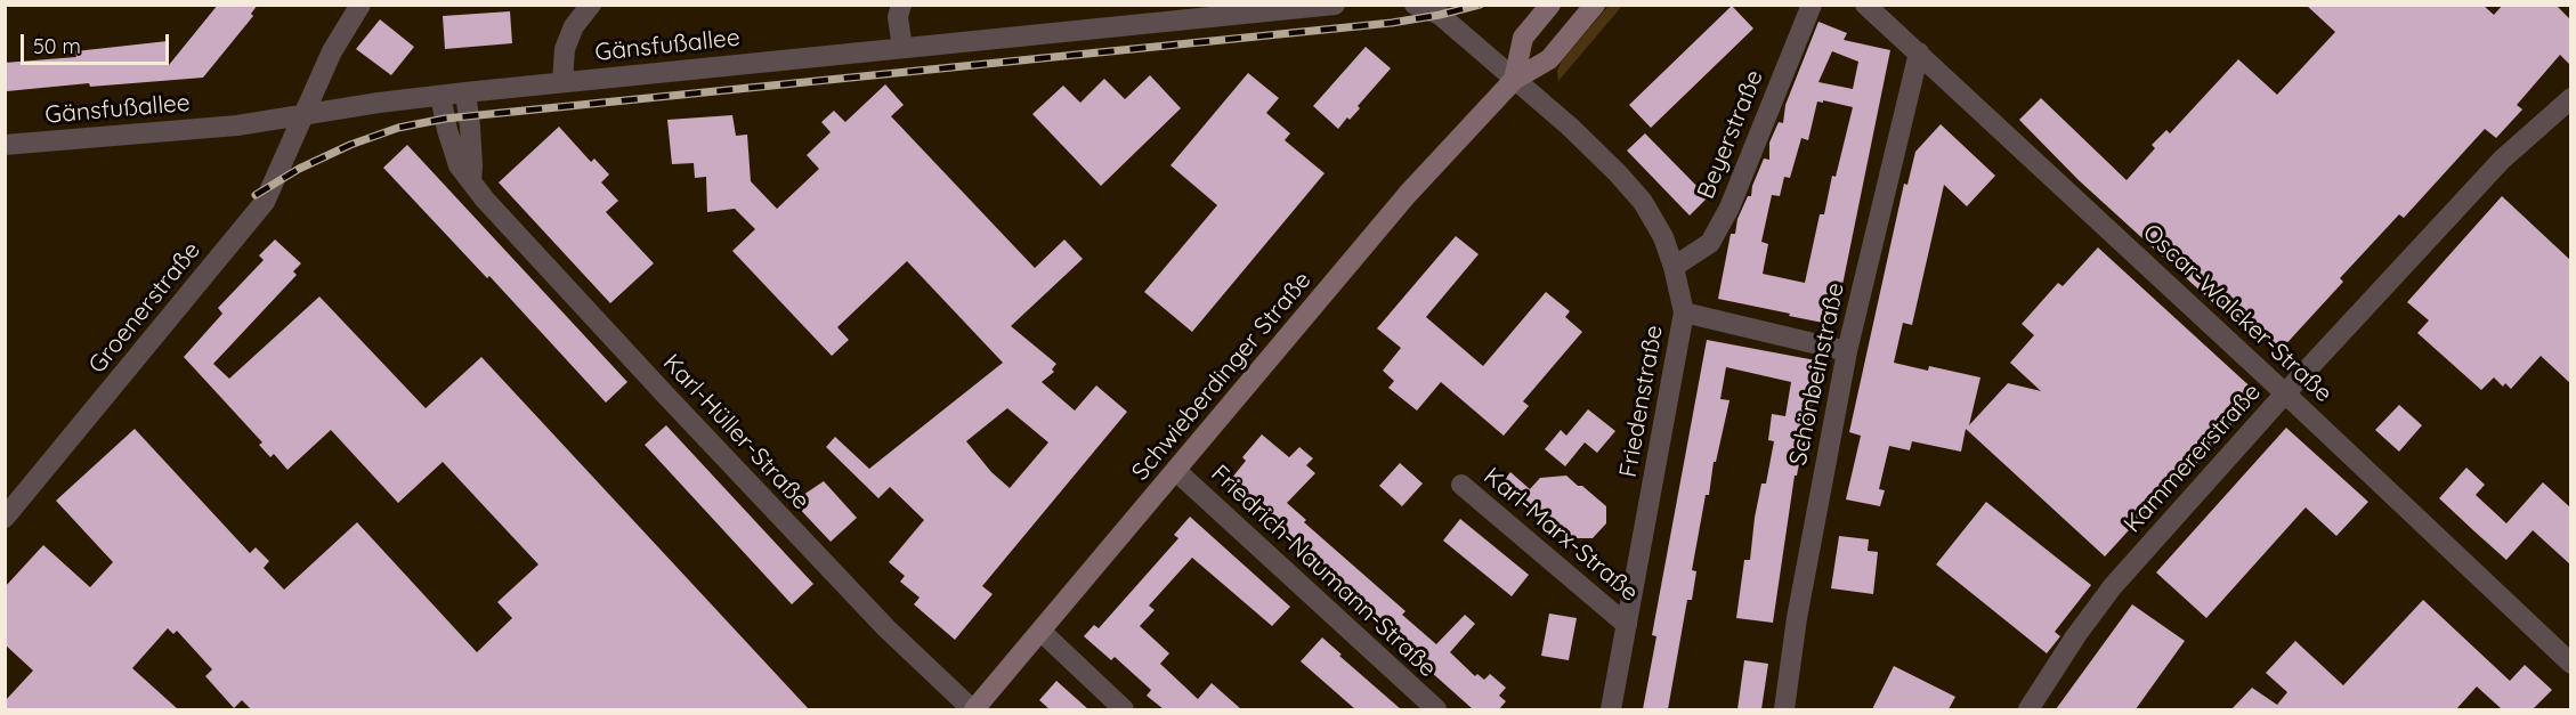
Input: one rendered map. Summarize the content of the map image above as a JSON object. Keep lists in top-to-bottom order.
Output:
{
  "streets": {
    "main road": ["Schwieberdinger Straße"],
    "street": [
      "Gänsfußallee",
      "Beyerstraße",
      "Groenerstraße",
      "Oscar-Walcker-Straße",
      "Schönbeinstraße",
      "Friedenstraße",
      "Karl-Hüller-Straße",
      "Kammererstraße",
      "Karl-Marx-Straße",
      "Friedrich-Naumann-Straße"
    ]
  },
  "crossings": [
    ["Gänsfußallee", "Groenerstraße"],
    ["Gänsfußallee", "Karl-Hüller-Straße"],
    ["Beyerstraße", "Friedenstraße"],
    ["Oscar-Walcker-Straße", "Schönbeinstraße"],
    ["Oscar-Walcker-Straße", "Kammererstraße"],
    ["Schwieberdinger Straße", "Friedenstraße"],
    ["Schwieberdinger Straße", "Karl-Hüller-Straße"],
    ["Schwieberdinger Straße", "Friedrich-Naumann-Straße"],
    ["Friedenstraße", "Karl-Marx-Straße"]
  ],
  "scale_bar": "50 m"
}
